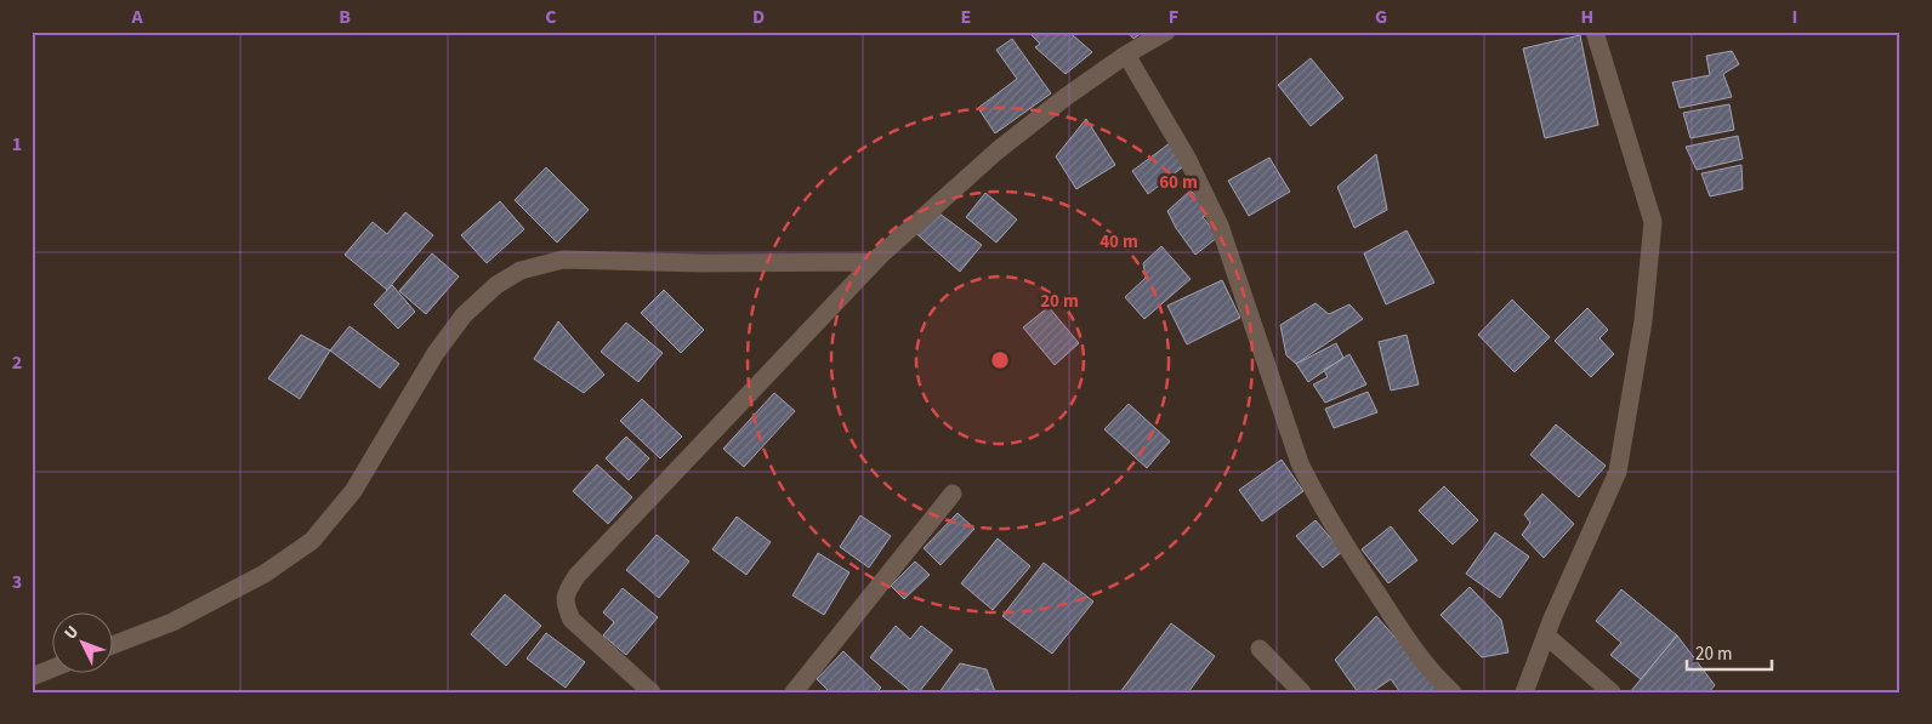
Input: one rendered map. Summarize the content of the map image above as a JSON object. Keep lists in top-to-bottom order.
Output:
{
  "scale_bar": "20 m",
  "north": "top left",
  "grid": {
    "columns": [
      "A",
      "B",
      "C",
      "D",
      "E",
      "F",
      "G",
      "H",
      "I"
    ],
    "rows": ["1", "2", "3"]
  },
  "rings": ["60 m", "40 m", "20 m"]
}
